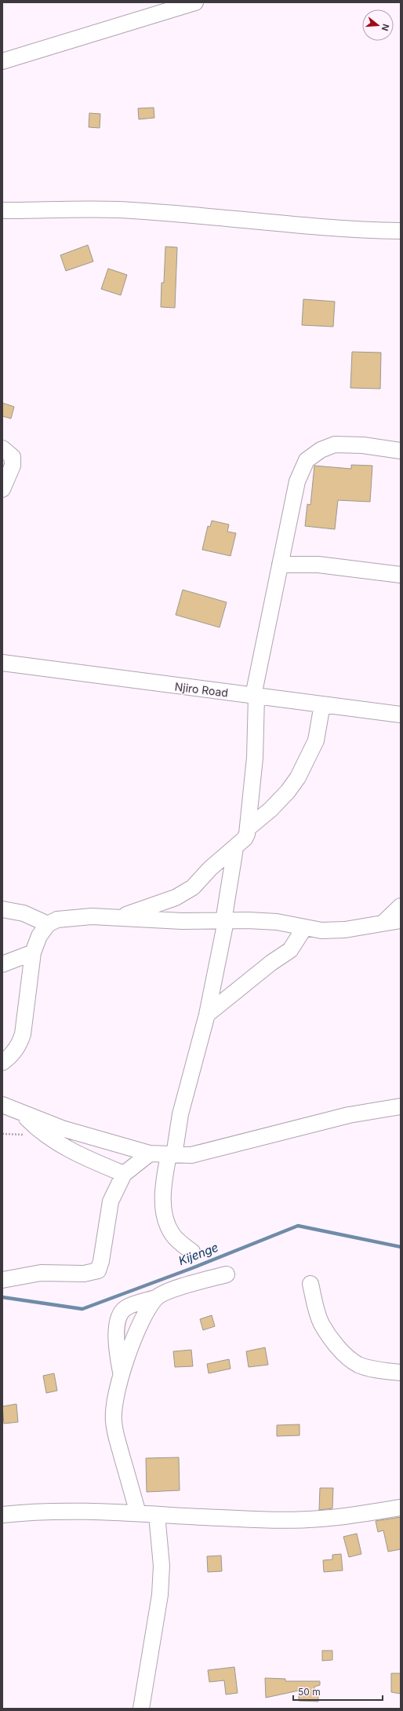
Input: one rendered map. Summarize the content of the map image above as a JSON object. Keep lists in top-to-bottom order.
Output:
{
  "streets": {
    "street": ["Njiro Road"]
  },
  "water": ["Kijenge"],
  "scale_bar": "50 m",
  "north": "right"
}
